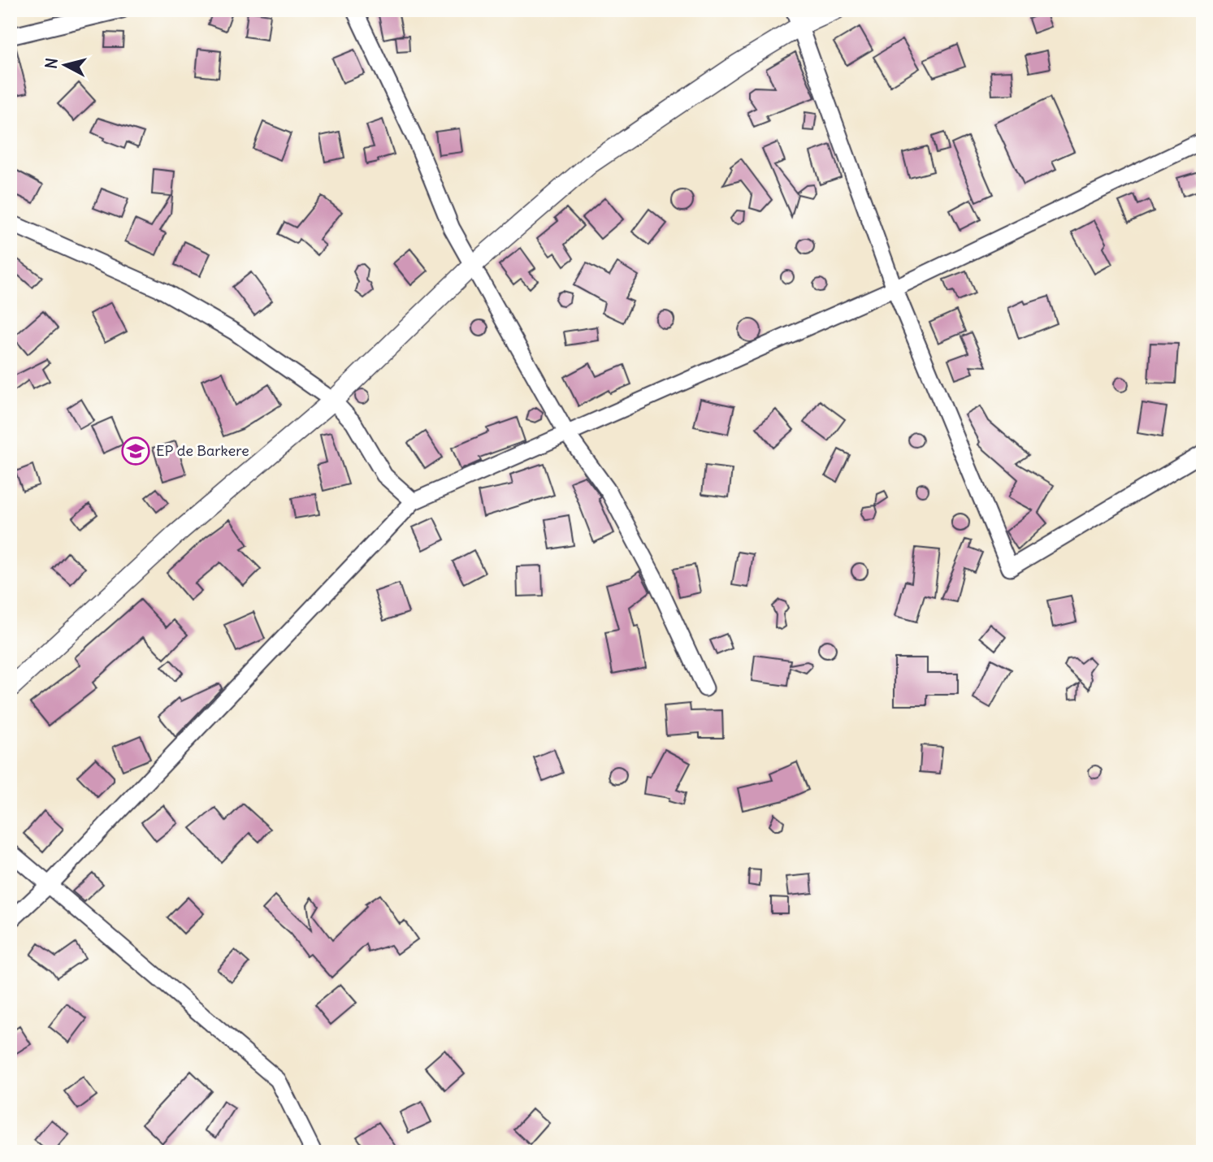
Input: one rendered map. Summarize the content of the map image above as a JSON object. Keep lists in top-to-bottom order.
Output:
{
  "places": {
    "school or university": ["EP de Barkere"]
  },
  "north": "left"
}
